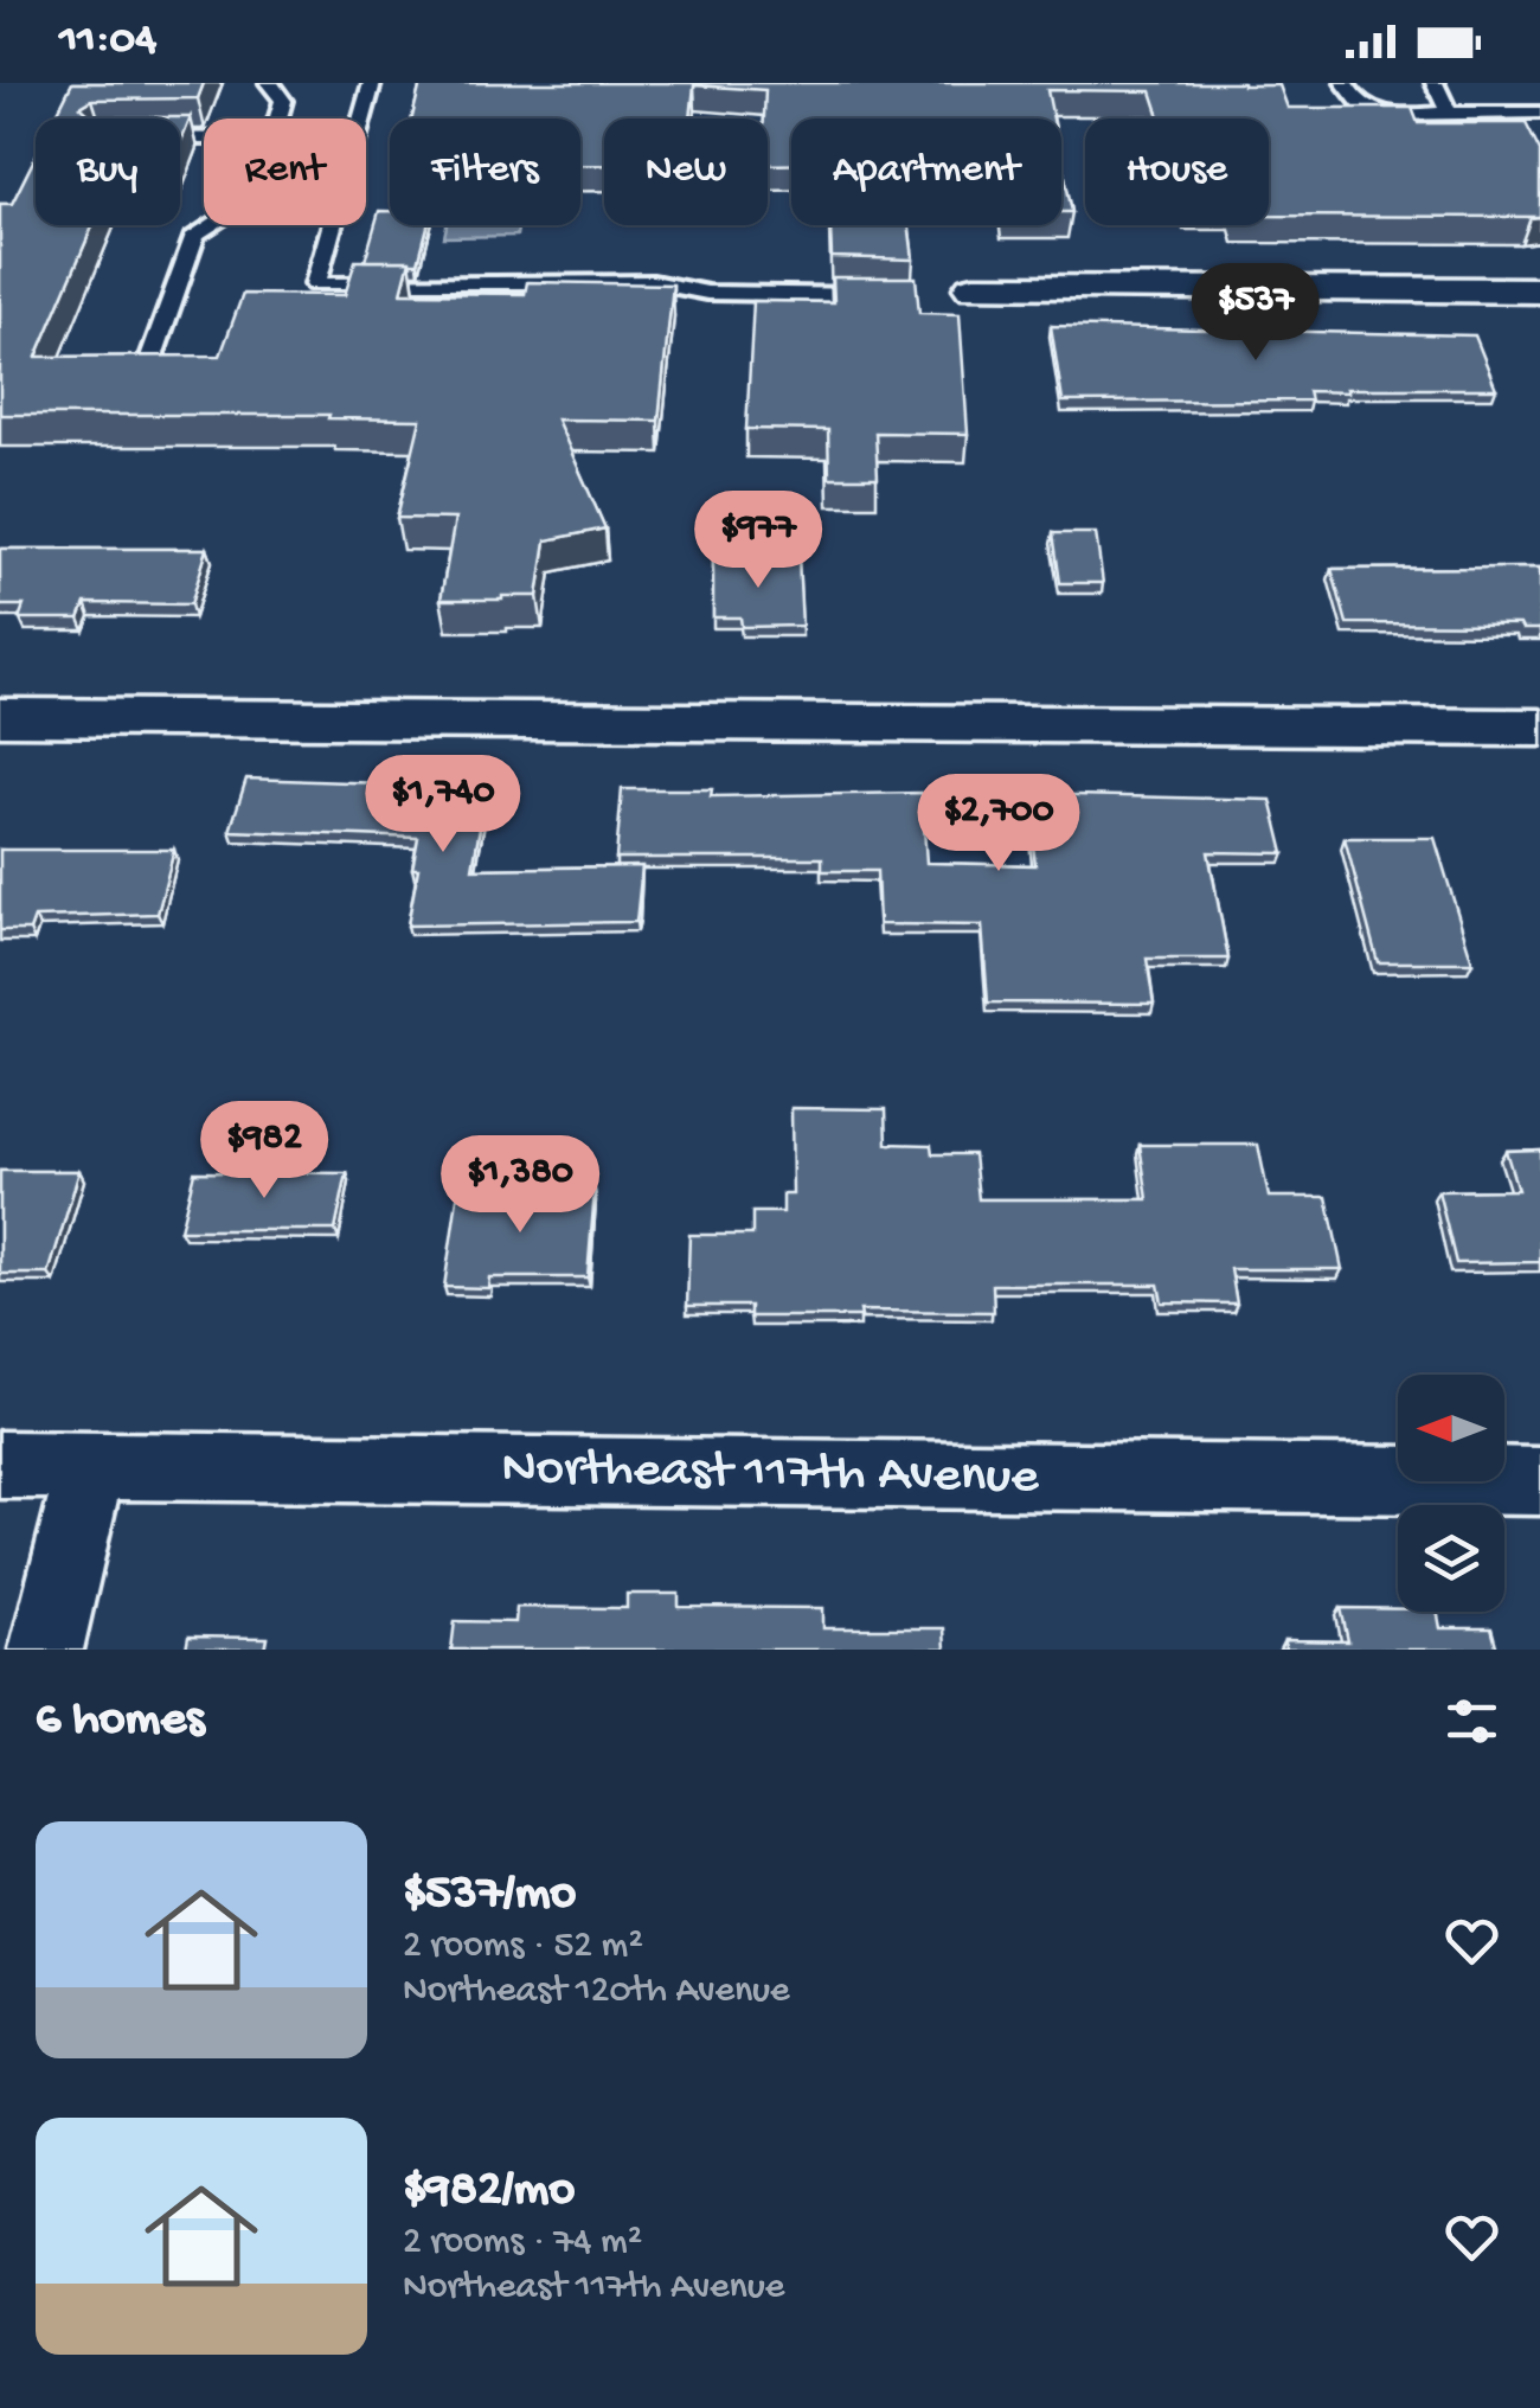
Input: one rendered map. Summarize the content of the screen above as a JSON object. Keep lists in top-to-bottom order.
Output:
{
  "streets": {
    "street": ["Northeast 117th Avenue"]
  },
  "north": "left",
  "page": {
    "status": "11:04",
    "chip": [
      "Buy",
      "Rent",
      "Filters",
      "New",
      "Apartment",
      "House"
    ],
    "price": [
      "$537",
      "$977",
      "$1,740",
      "$2,700",
      "$982",
      "$1,380"
    ],
    "heading": "6 homes",
    "list": [
      {
        "name": "$537/mo",
        "note": "2 rooms · 52 m² · Northeast 120th Avenue"
      },
      {
        "name": "$982/mo",
        "note": "2 rooms · 74 m² · Northeast 117th Avenue"
      }
    ]
  }
}
